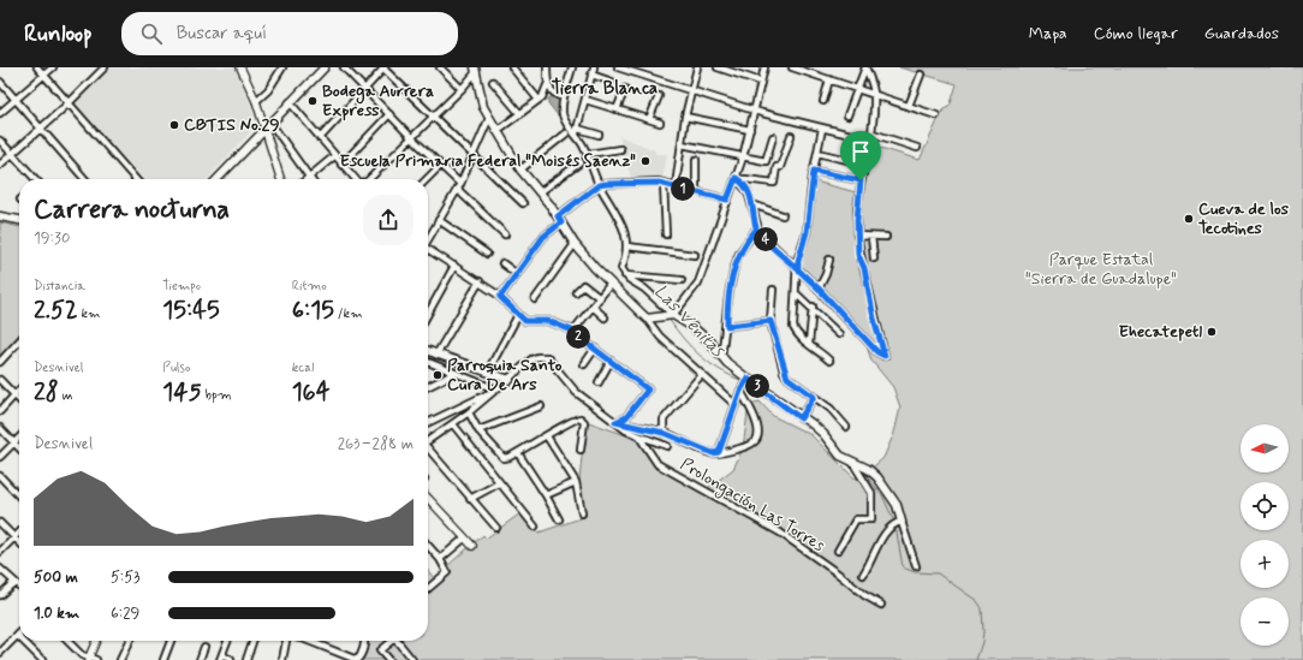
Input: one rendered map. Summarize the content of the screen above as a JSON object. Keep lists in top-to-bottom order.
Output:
{
  "streets": {
    "street": ["Prolongación Las Torres"]
  },
  "districts": ["Tierra Blanca"],
  "water": ["Las Venitas"],
  "parks": ["Parque Estatal \"Sierra de Guadalupe\""],
  "places": [
    "Bodega Aurrera Express",
    "CBTIS No.29",
    "Escuela Primaria Federal \"Moisés Saenz\"",
    "Cueva de los Tecotines",
    "Ehecatepetl",
    "Parroquia Santo Cura De Ars"
  ],
  "north": "left",
  "page": {
    "header": "Runloop",
    "search": "Buscar aquí",
    "nav": ["Mapa", "Cómo llegar", "Guardados"],
    "pins": [
      "1",
      "4",
      "2",
      "3"
    ],
    "heading": ["Carrera nocturna", "19:30"],
    "stats": [
      ["Distancia", "2.52 km"],
      ["Tiempo", "15:45"],
      ["Ritmo", "6:15 /km"],
      ["Desnivel", "28 m"],
      ["Pulso", "145 bpm"],
      ["kcal", "164"]
    ],
    "map_buttons": ["+", "−"],
    "chart": ["Desnivel", "263–288 m"],
    "list": [
      {
        "name": "500 m",
        "note": "5:53"
      },
      {
        "name": "1.0 km",
        "note": "6:29"
      }
    ]
  }
}
